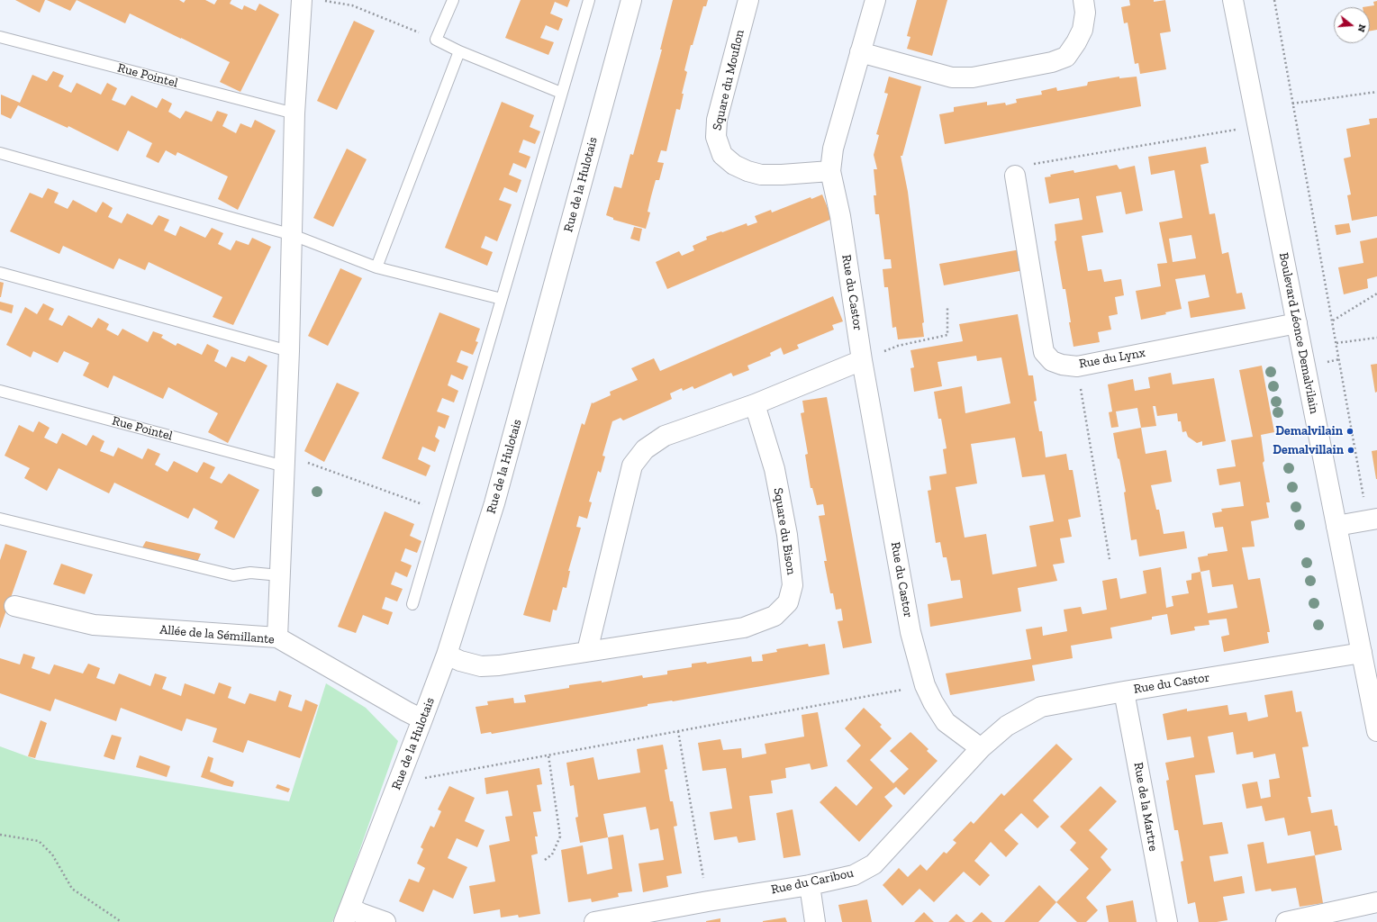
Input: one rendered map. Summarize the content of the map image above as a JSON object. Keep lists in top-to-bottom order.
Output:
{
  "streets": {
    "street": [
      "Square du Mouflon",
      "Rue de la Hulotais",
      "Rue du Castor",
      "Boulevard Léonce Demalvilain",
      "Rue du Lynx",
      "Square du Bison",
      "Allée de la Sémillante",
      "Rue de la Martre",
      "Rue du Caribou"
    ],
    "lane": ["Rue Pointel"]
  },
  "crossings": [
    ["Square du Mouflon", "Rue du Castor"],
    ["Rue de la Hulotais", "Square du Bison"],
    ["Rue de la Hulotais", "Allée de la Sémillante"],
    ["Rue du Castor", "Boulevard Léonce Demalvilain"],
    ["Rue du Castor", "Rue de la Martre"],
    ["Rue du Castor", "Rue du Caribou"],
    ["Boulevard Léonce Demalvilain", "Rue du Lynx"]
  ],
  "places": ["Demalvilain", "Demalvillain"],
  "north": "right"
}
